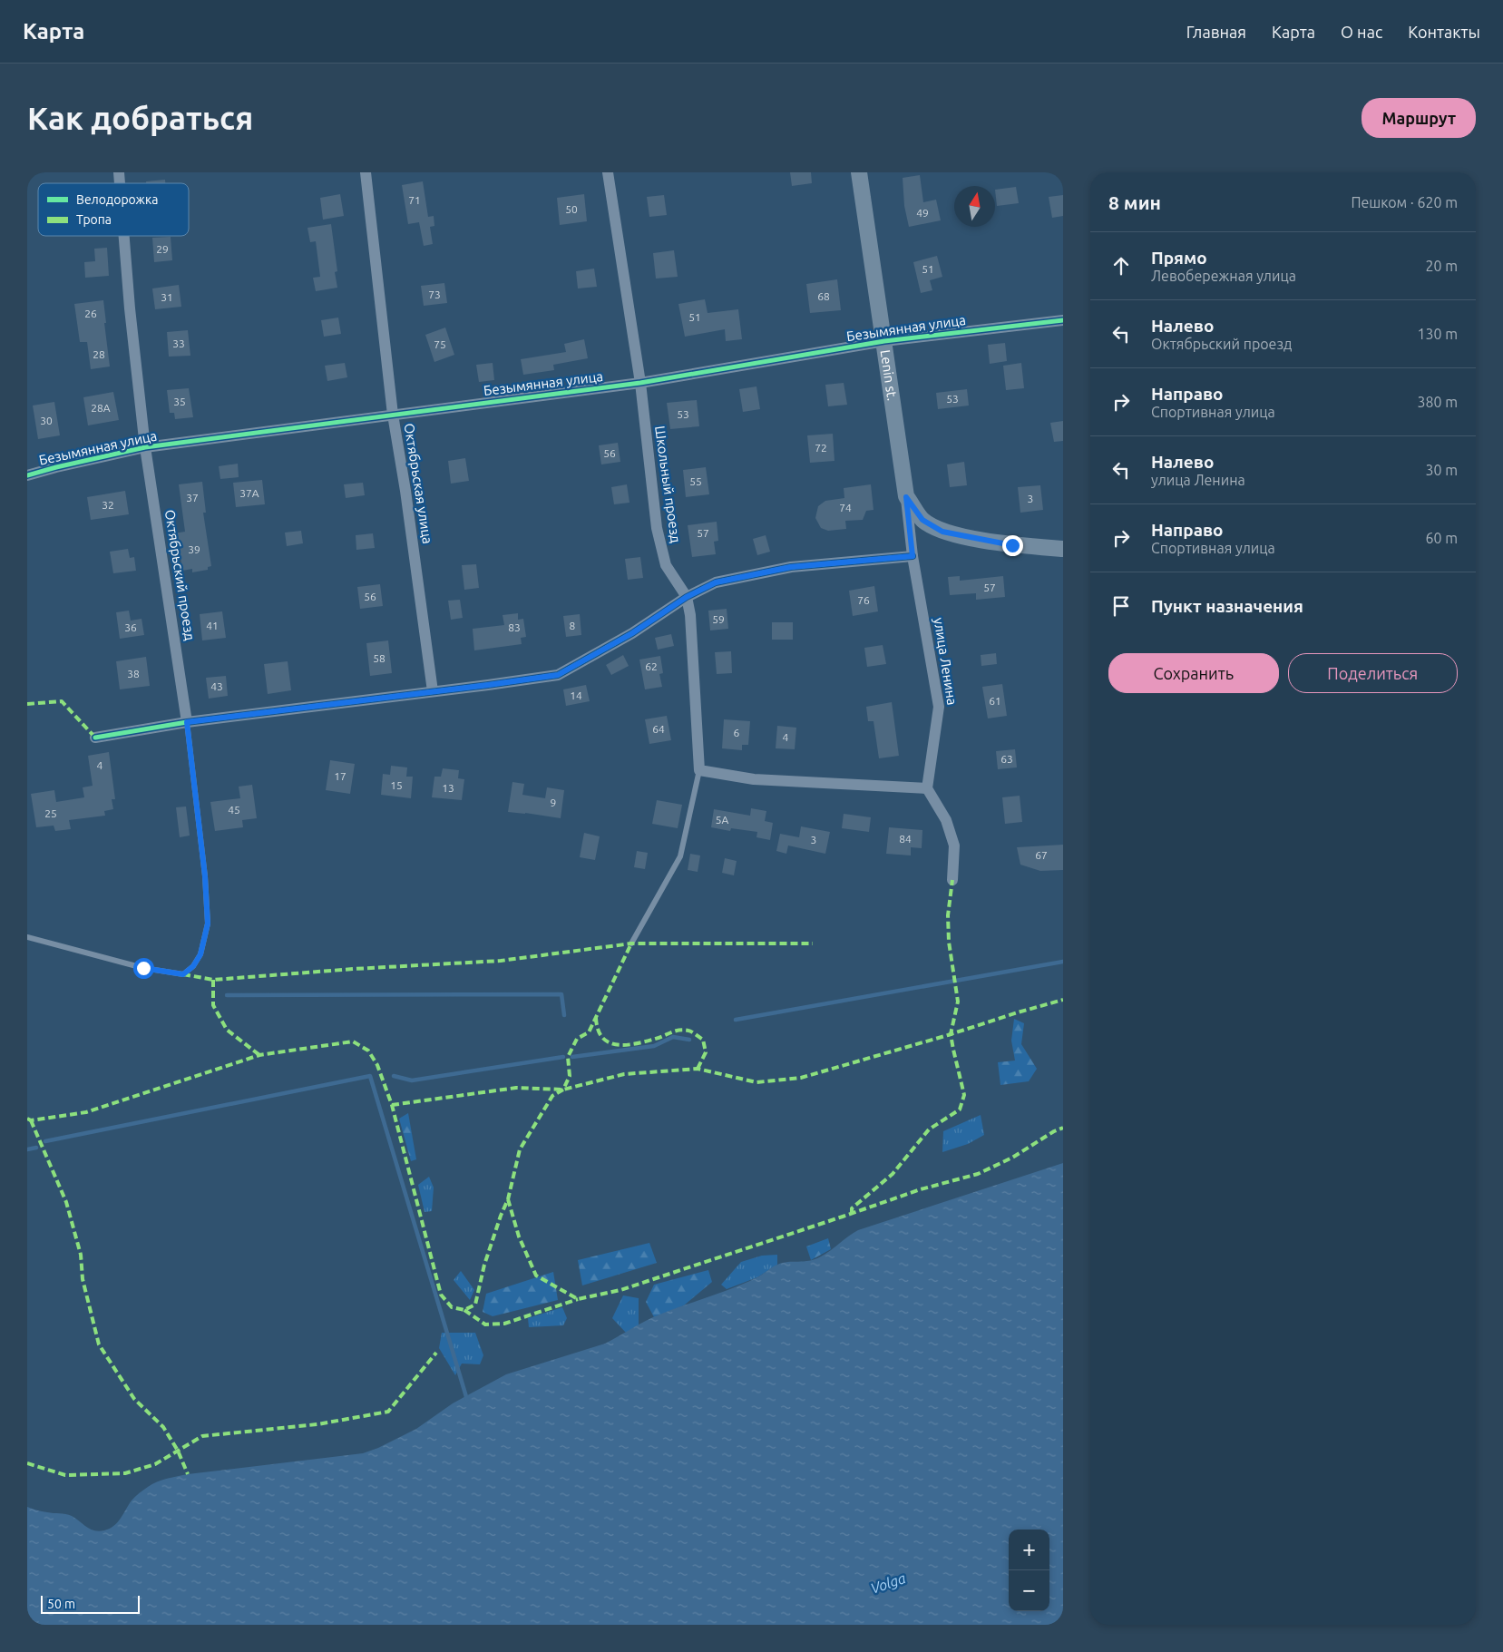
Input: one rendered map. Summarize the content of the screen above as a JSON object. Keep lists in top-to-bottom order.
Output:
{
  "streets": {
    "street": [
      "Безымянная улица",
      "Lenin st.",
      "Октябрьская улица",
      "Школьный проезд",
      "Октябрьский проезд",
      "улица Ленина"
    ]
  },
  "crossings": [
    ["Безымянная улица", "Lenin st."],
    ["Безымянная улица", "Октябрьская улица"],
    ["Безымянная улица", "Школьный проезд"],
    ["Безымянная улица", "Октябрьский проезд"],
    ["Lenin st.", "улица Ленина"]
  ],
  "water": ["Volga"],
  "house_numbers": [
    "71",
    "50",
    "49",
    "29",
    "51",
    "73",
    "68",
    "31",
    "26",
    "51",
    "33",
    "75",
    "28",
    "53",
    "35",
    "28А",
    "53",
    "30",
    "72",
    "56",
    "55",
    "37А",
    "37",
    "3",
    "32",
    "74",
    "57",
    "39",
    "57",
    "56",
    "76",
    "59",
    "41",
    "8",
    "36",
    "83",
    "58",
    "62",
    "38",
    "43",
    "14",
    "61",
    "64",
    "6",
    "4",
    "63",
    "4",
    "17",
    "15",
    "13",
    "9",
    "45",
    "25",
    "5А",
    "84",
    "3",
    "67"
  ],
  "legend": ["Велодорожка", "Тропа"],
  "scale_bar": "50 m",
  "north": "top",
  "page": {
    "header": "Карта",
    "nav": [
      "Главная",
      "Карта",
      "О нас",
      "Контакты"
    ],
    "buttons": [
      "Маршрут",
      ["Сохранить", "Поделиться"]
    ],
    "title": "Как добраться",
    "heading": ["8 мин", "Пешком · 620 m"],
    "list": [
      ["Прямо", "Левобережная улица", "20 m"],
      ["Налево", "Октябрьский проезд", "130 m"],
      ["Направо", "Спортивная улица", "380 m"],
      ["Налево", "улица Ленина", "30 m"],
      ["Направо", "Спортивная улица", "60 m"],
      "Пункт назначения"
    ],
    "map_buttons": ["+", "−"],
    "scale": "50 m"
  }
}
